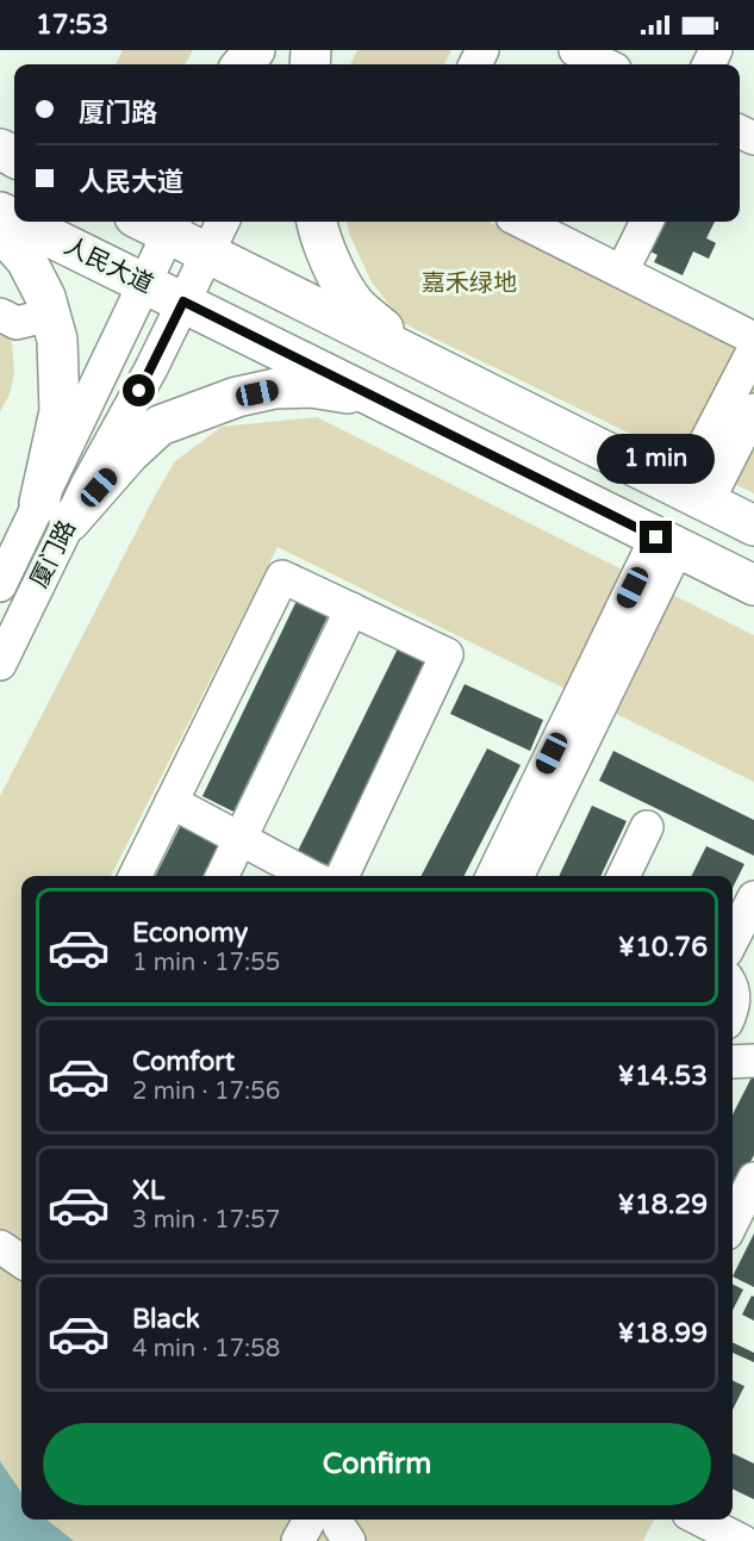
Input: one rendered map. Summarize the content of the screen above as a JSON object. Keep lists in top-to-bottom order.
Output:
{
  "streets": {
    "main road": ["人民大道"],
    "street": ["厦门路"]
  },
  "crossings": [
    ["人民大道", "厦门路"]
  ],
  "parks": ["嘉禾绿地"],
  "page": {
    "status": "17:53",
    "banner": ["厦门路", "人民大道"],
    "bubble": "1 min",
    "list": [
      {
        "name": "Economy",
        "note": "1 min · 17:55",
        "value": "¥10.76"
      },
      {
        "name": "Comfort",
        "note": "2 min · 17:56",
        "value": "¥14.53"
      },
      {
        "name": "XL",
        "note": "3 min · 17:57",
        "value": "¥18.29"
      },
      {
        "name": "Black",
        "note": "4 min · 17:58",
        "value": "¥18.99"
      }
    ],
    "buttons": "Confirm"
  }
}
